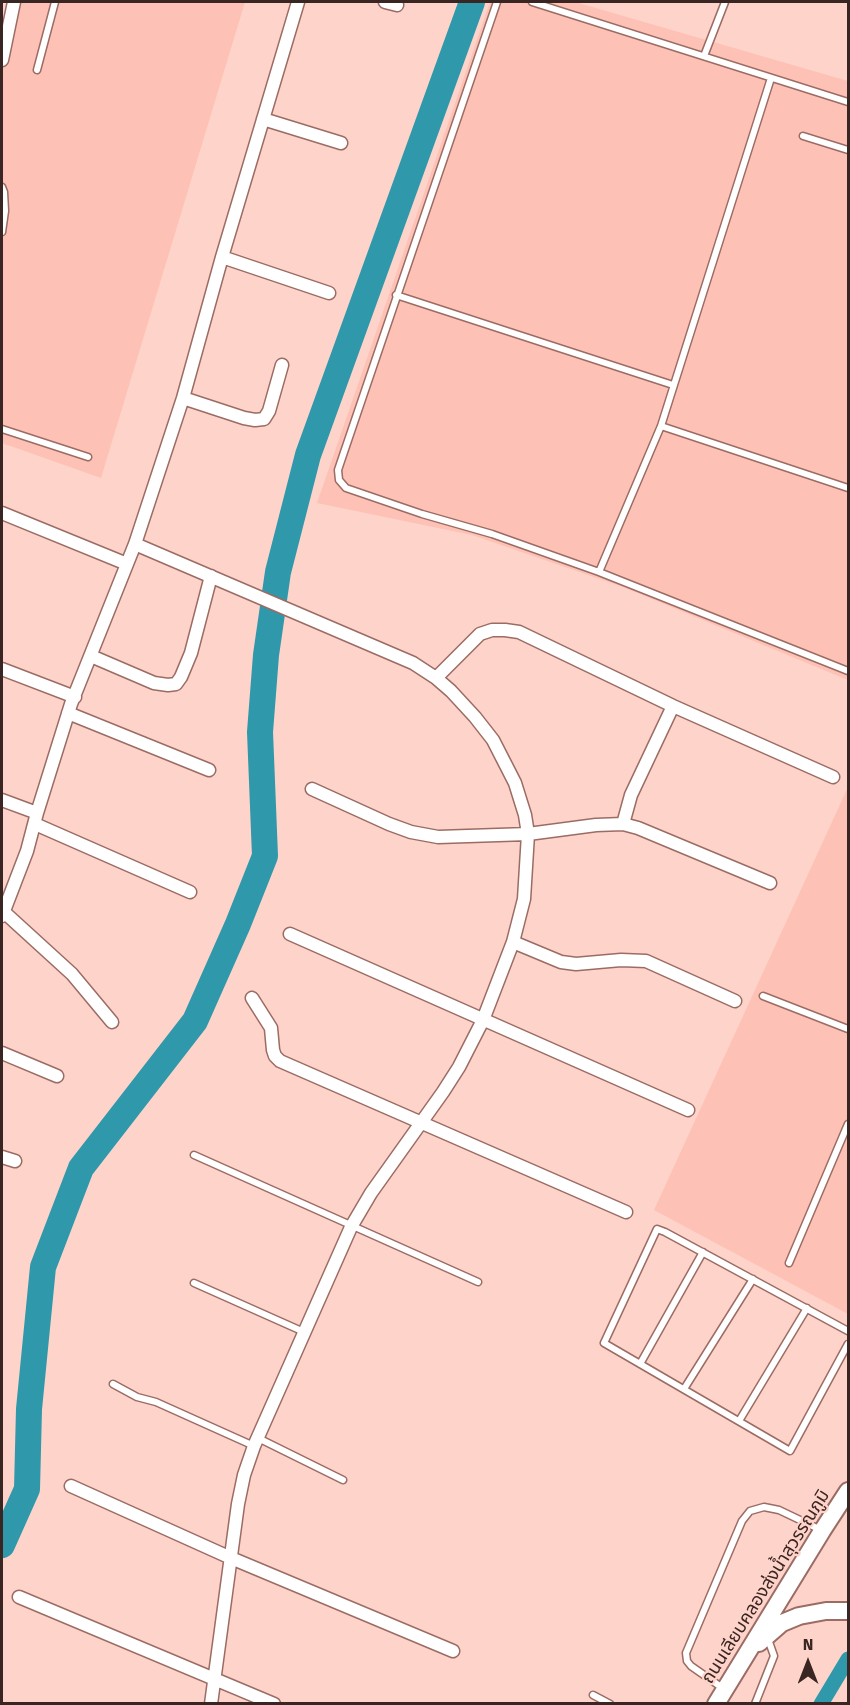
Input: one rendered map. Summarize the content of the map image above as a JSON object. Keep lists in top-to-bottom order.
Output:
{
  "streets": {
    "main road": ["ถนนเลียบคลองส่งน้ำสุวรรณภูมิ"]
  },
  "north": "top"
}
